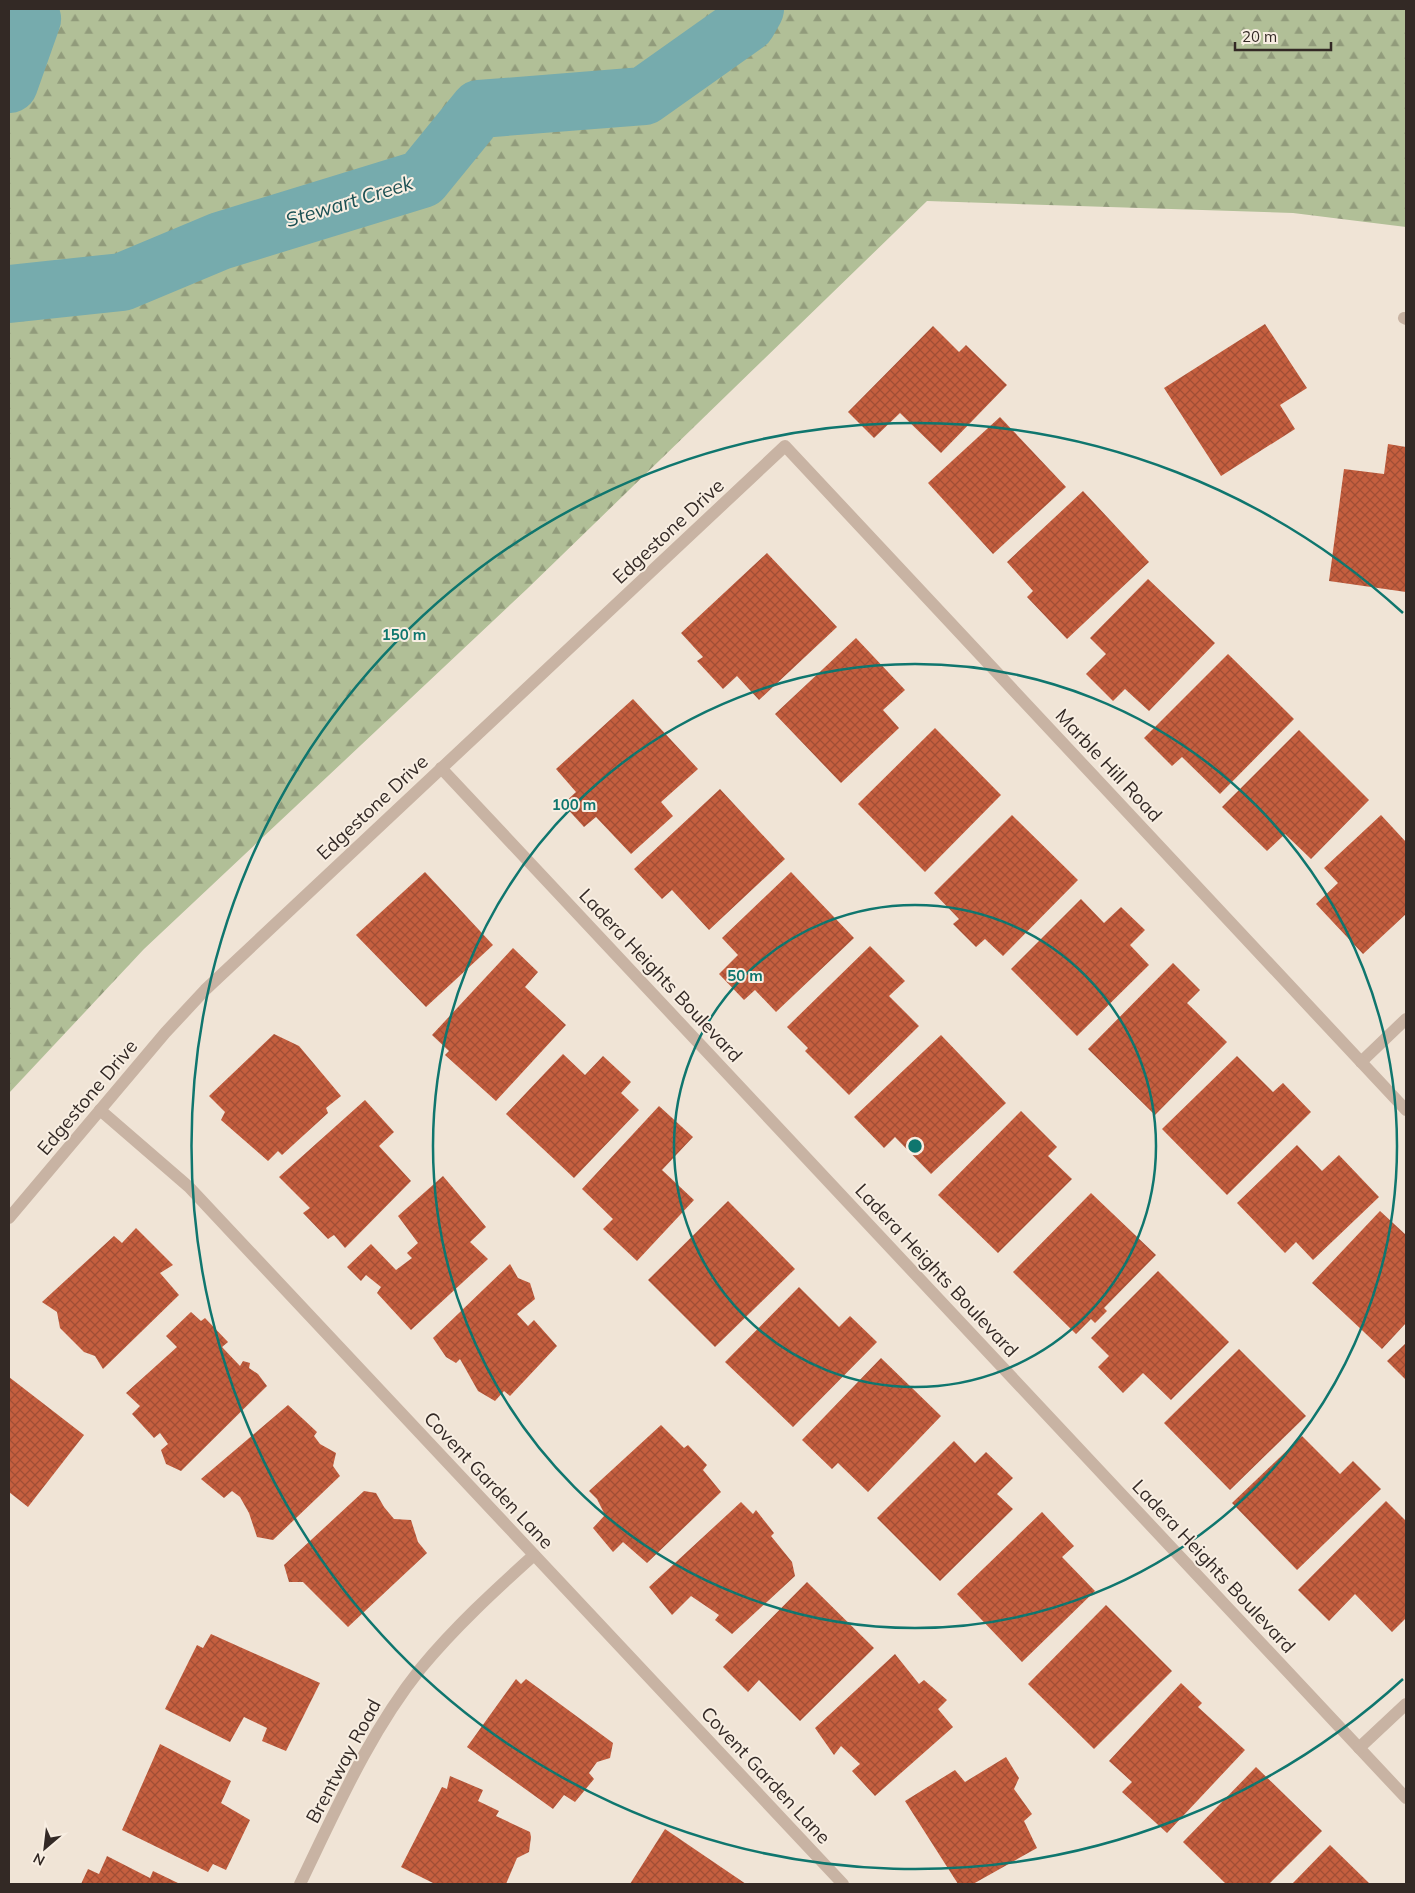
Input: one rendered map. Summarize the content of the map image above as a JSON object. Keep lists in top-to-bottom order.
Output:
{
  "streets": {
    "street": [
      "Edgestone Drive",
      "Marble Hill Road",
      "Ladera Heights Boulevard",
      "Covent Garden Lane",
      "Brentway Road"
    ]
  },
  "crossings": [
    ["Edgestone Drive", "Marble Hill Road"],
    ["Edgestone Drive", "Ladera Heights Boulevard"],
    ["Edgestone Drive", "Covent Garden Lane"],
    ["Covent Garden Lane", "Brentway Road"]
  ],
  "water": ["Stewart Creek"],
  "scale_bar": "20 m",
  "north": "bottom left",
  "rings": ["150 m", "100 m", "50 m"]
}
